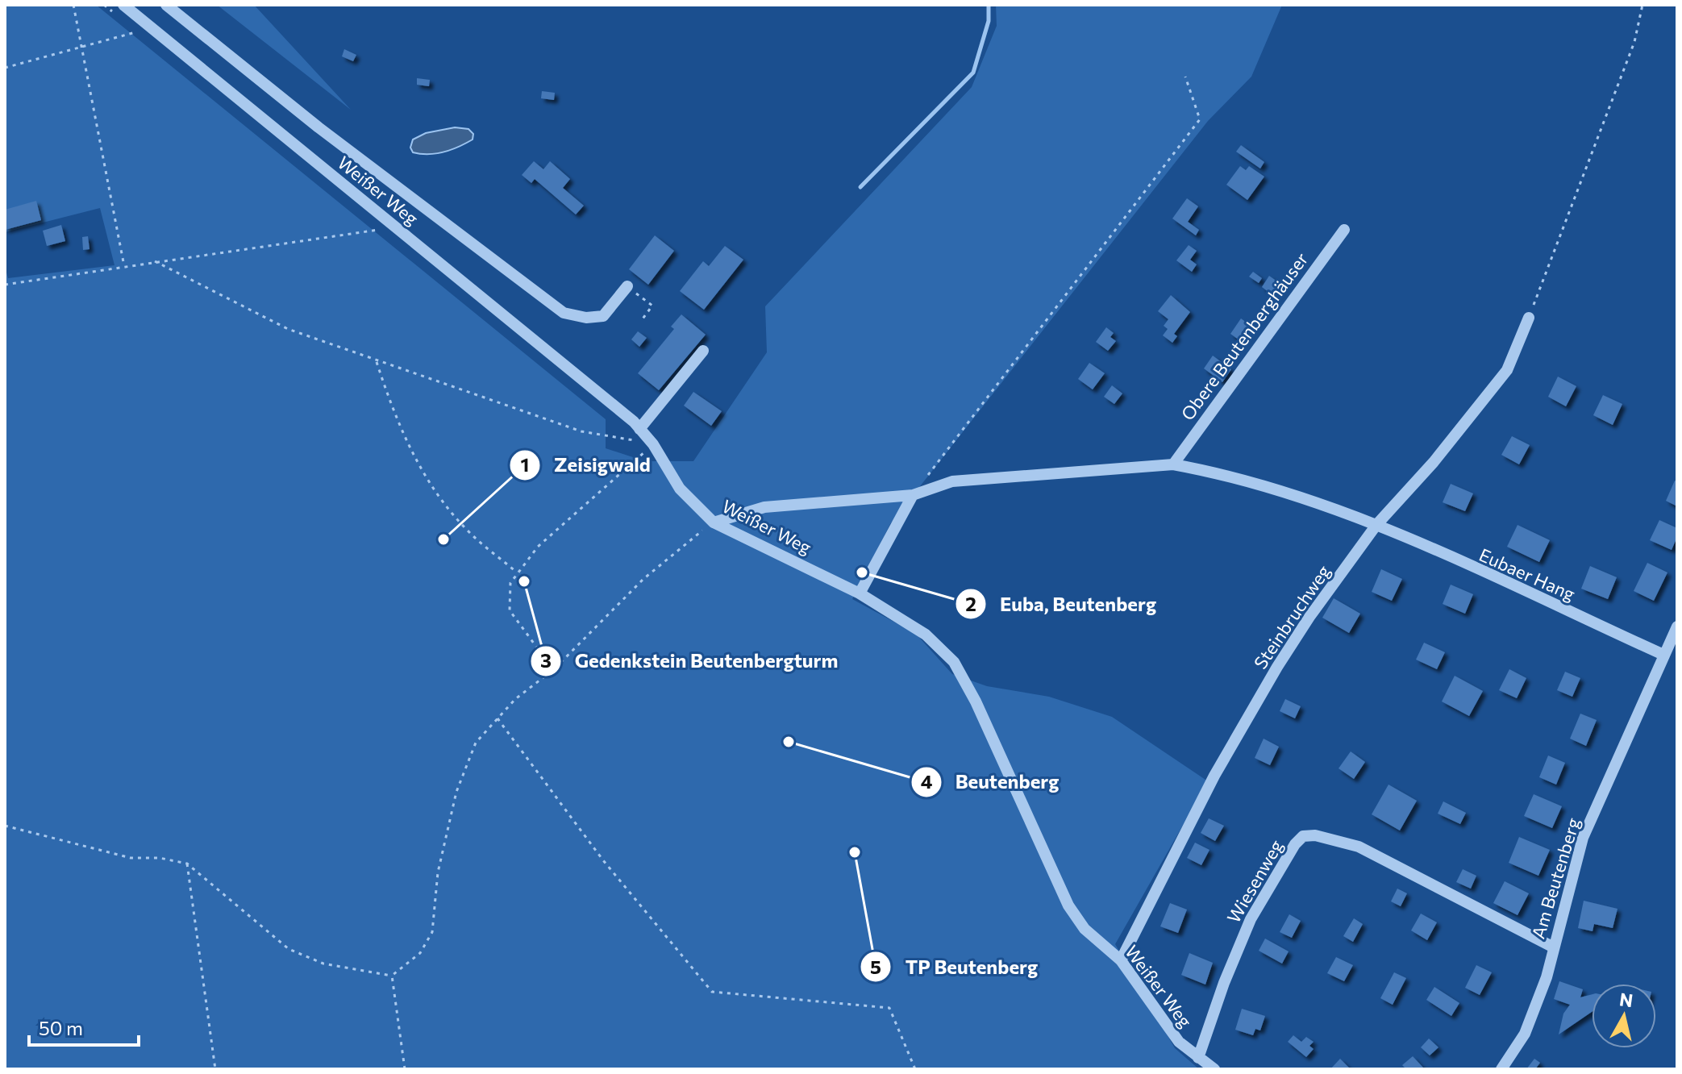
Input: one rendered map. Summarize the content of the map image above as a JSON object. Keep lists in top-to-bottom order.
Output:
{
  "streets": {
    "street": [
      "Weißer Weg",
      "Obere Beutenberghäuser",
      "Eubaer Hang",
      "Steinbruchweg",
      "Am Beutenberg",
      "Wiesenweg"
    ]
  },
  "crossings": [
    ["Weißer Weg", "Steinbruchweg"],
    ["Weißer Weg", "Wiesenweg"],
    ["Eubaer Hang", "Steinbruchweg"],
    ["Eubaer Hang", "Am Beutenberg"],
    ["Am Beutenberg", "Wiesenweg"]
  ],
  "places": [
    "Zeisigwald",
    "Euba, Beutenberg",
    "Gedenkstein Beutenbergturm",
    "Beutenberg",
    "TP Beutenberg"
  ],
  "scale_bar": "50 m",
  "north": "top"
}
